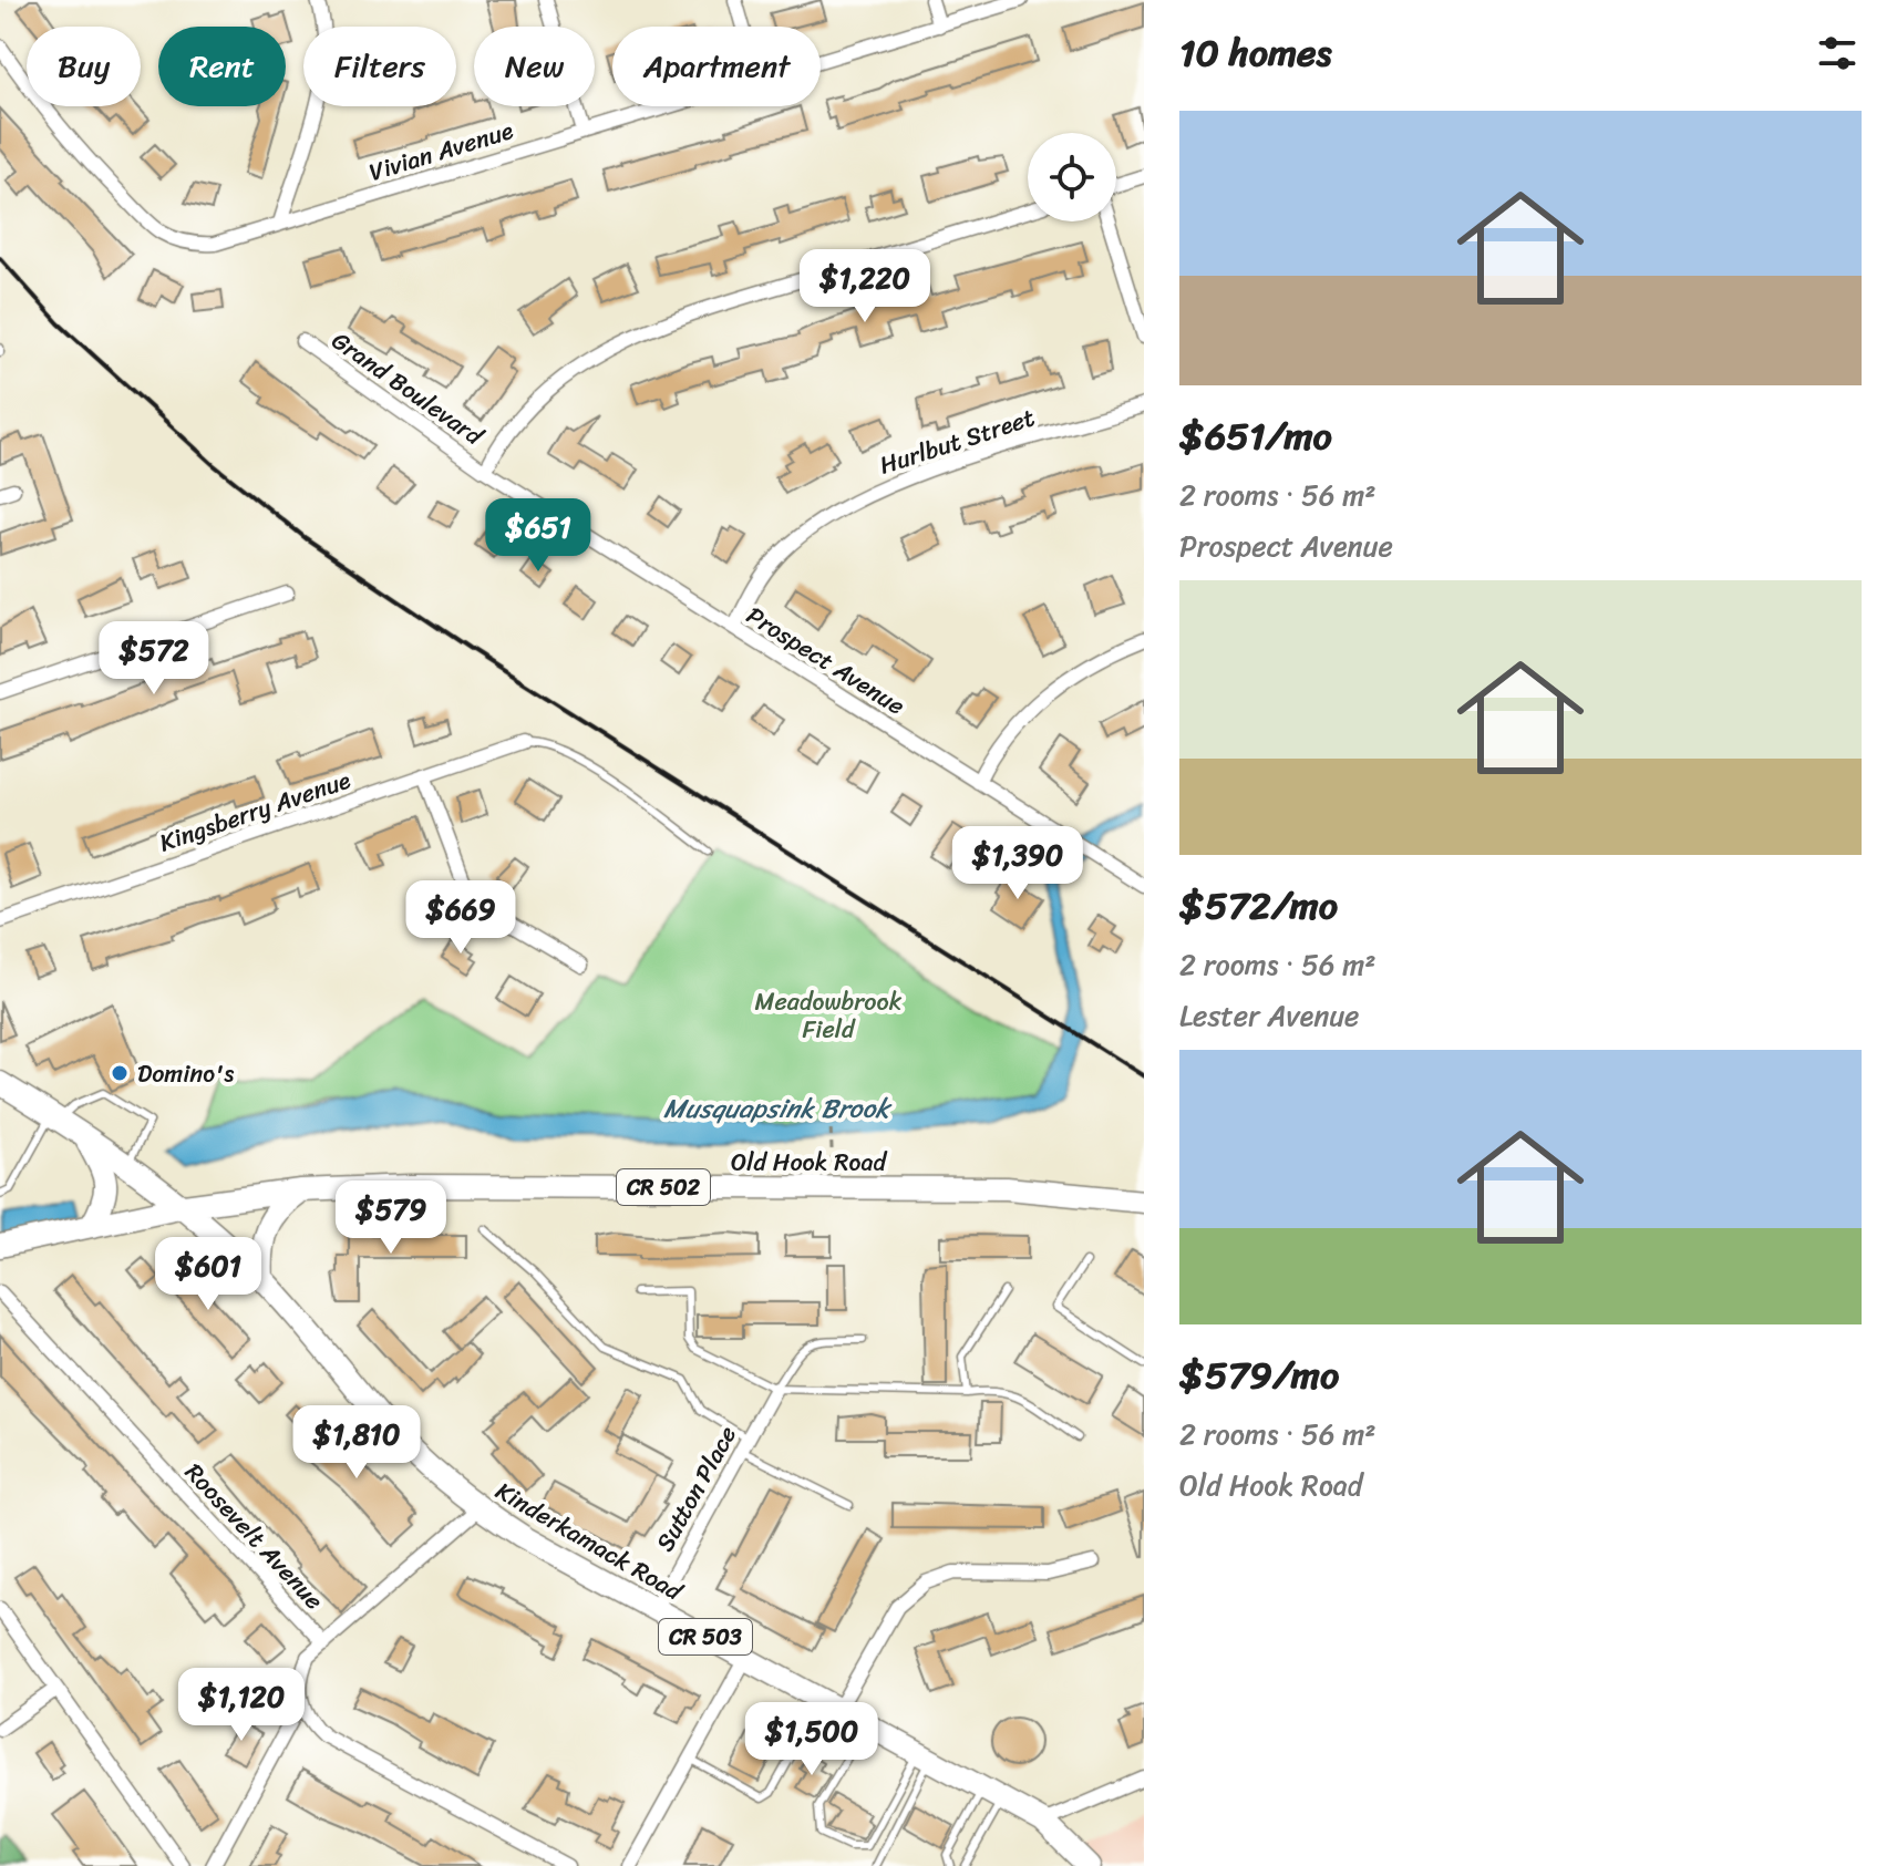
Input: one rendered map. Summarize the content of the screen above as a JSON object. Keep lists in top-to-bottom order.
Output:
{
  "streets": {
    "main road": [
      "Old Hook Road",
      "CR 502",
      "Kinderkamack Road",
      "CR 503"
    ],
    "street": [
      "Vivian Avenue",
      "Grand Boulevard",
      "Hurlbut Street",
      "Prospect Avenue",
      "Kingsberry Avenue",
      "Sutton Place",
      "Roosevelt Avenue"
    ]
  },
  "crossings": [
    ["Grand Boulevard", "Prospect Avenue"],
    ["Hurlbut Street", "Prospect Avenue"],
    ["Old Hook Road", "Kinderkamack Road"],
    ["Sutton Place", "Kinderkamack Road"]
  ],
  "water": ["Musquapsink Brook"],
  "parks": ["Meadowbrook Field"],
  "places": ["Domino's"],
  "page": {
    "heading": "10 homes",
    "chip": [
      "Buy",
      "Rent",
      "Filters",
      "New",
      "Apartment"
    ],
    "list": [
      {
        "name": "$651/mo",
        "note": "2 rooms · 56 m² · Prospect Avenue"
      },
      {
        "name": "$572/mo",
        "note": "2 rooms · 56 m² · Lester Avenue"
      },
      {
        "name": "$579/mo",
        "note": "2 rooms · 56 m² · Old Hook Road"
      }
    ],
    "price": [
      "$1,220",
      "$651",
      "$572",
      "$1,390",
      "$669",
      "$579",
      "$601",
      "$1,810",
      "$1,120",
      "$1,500"
    ]
  }
}
